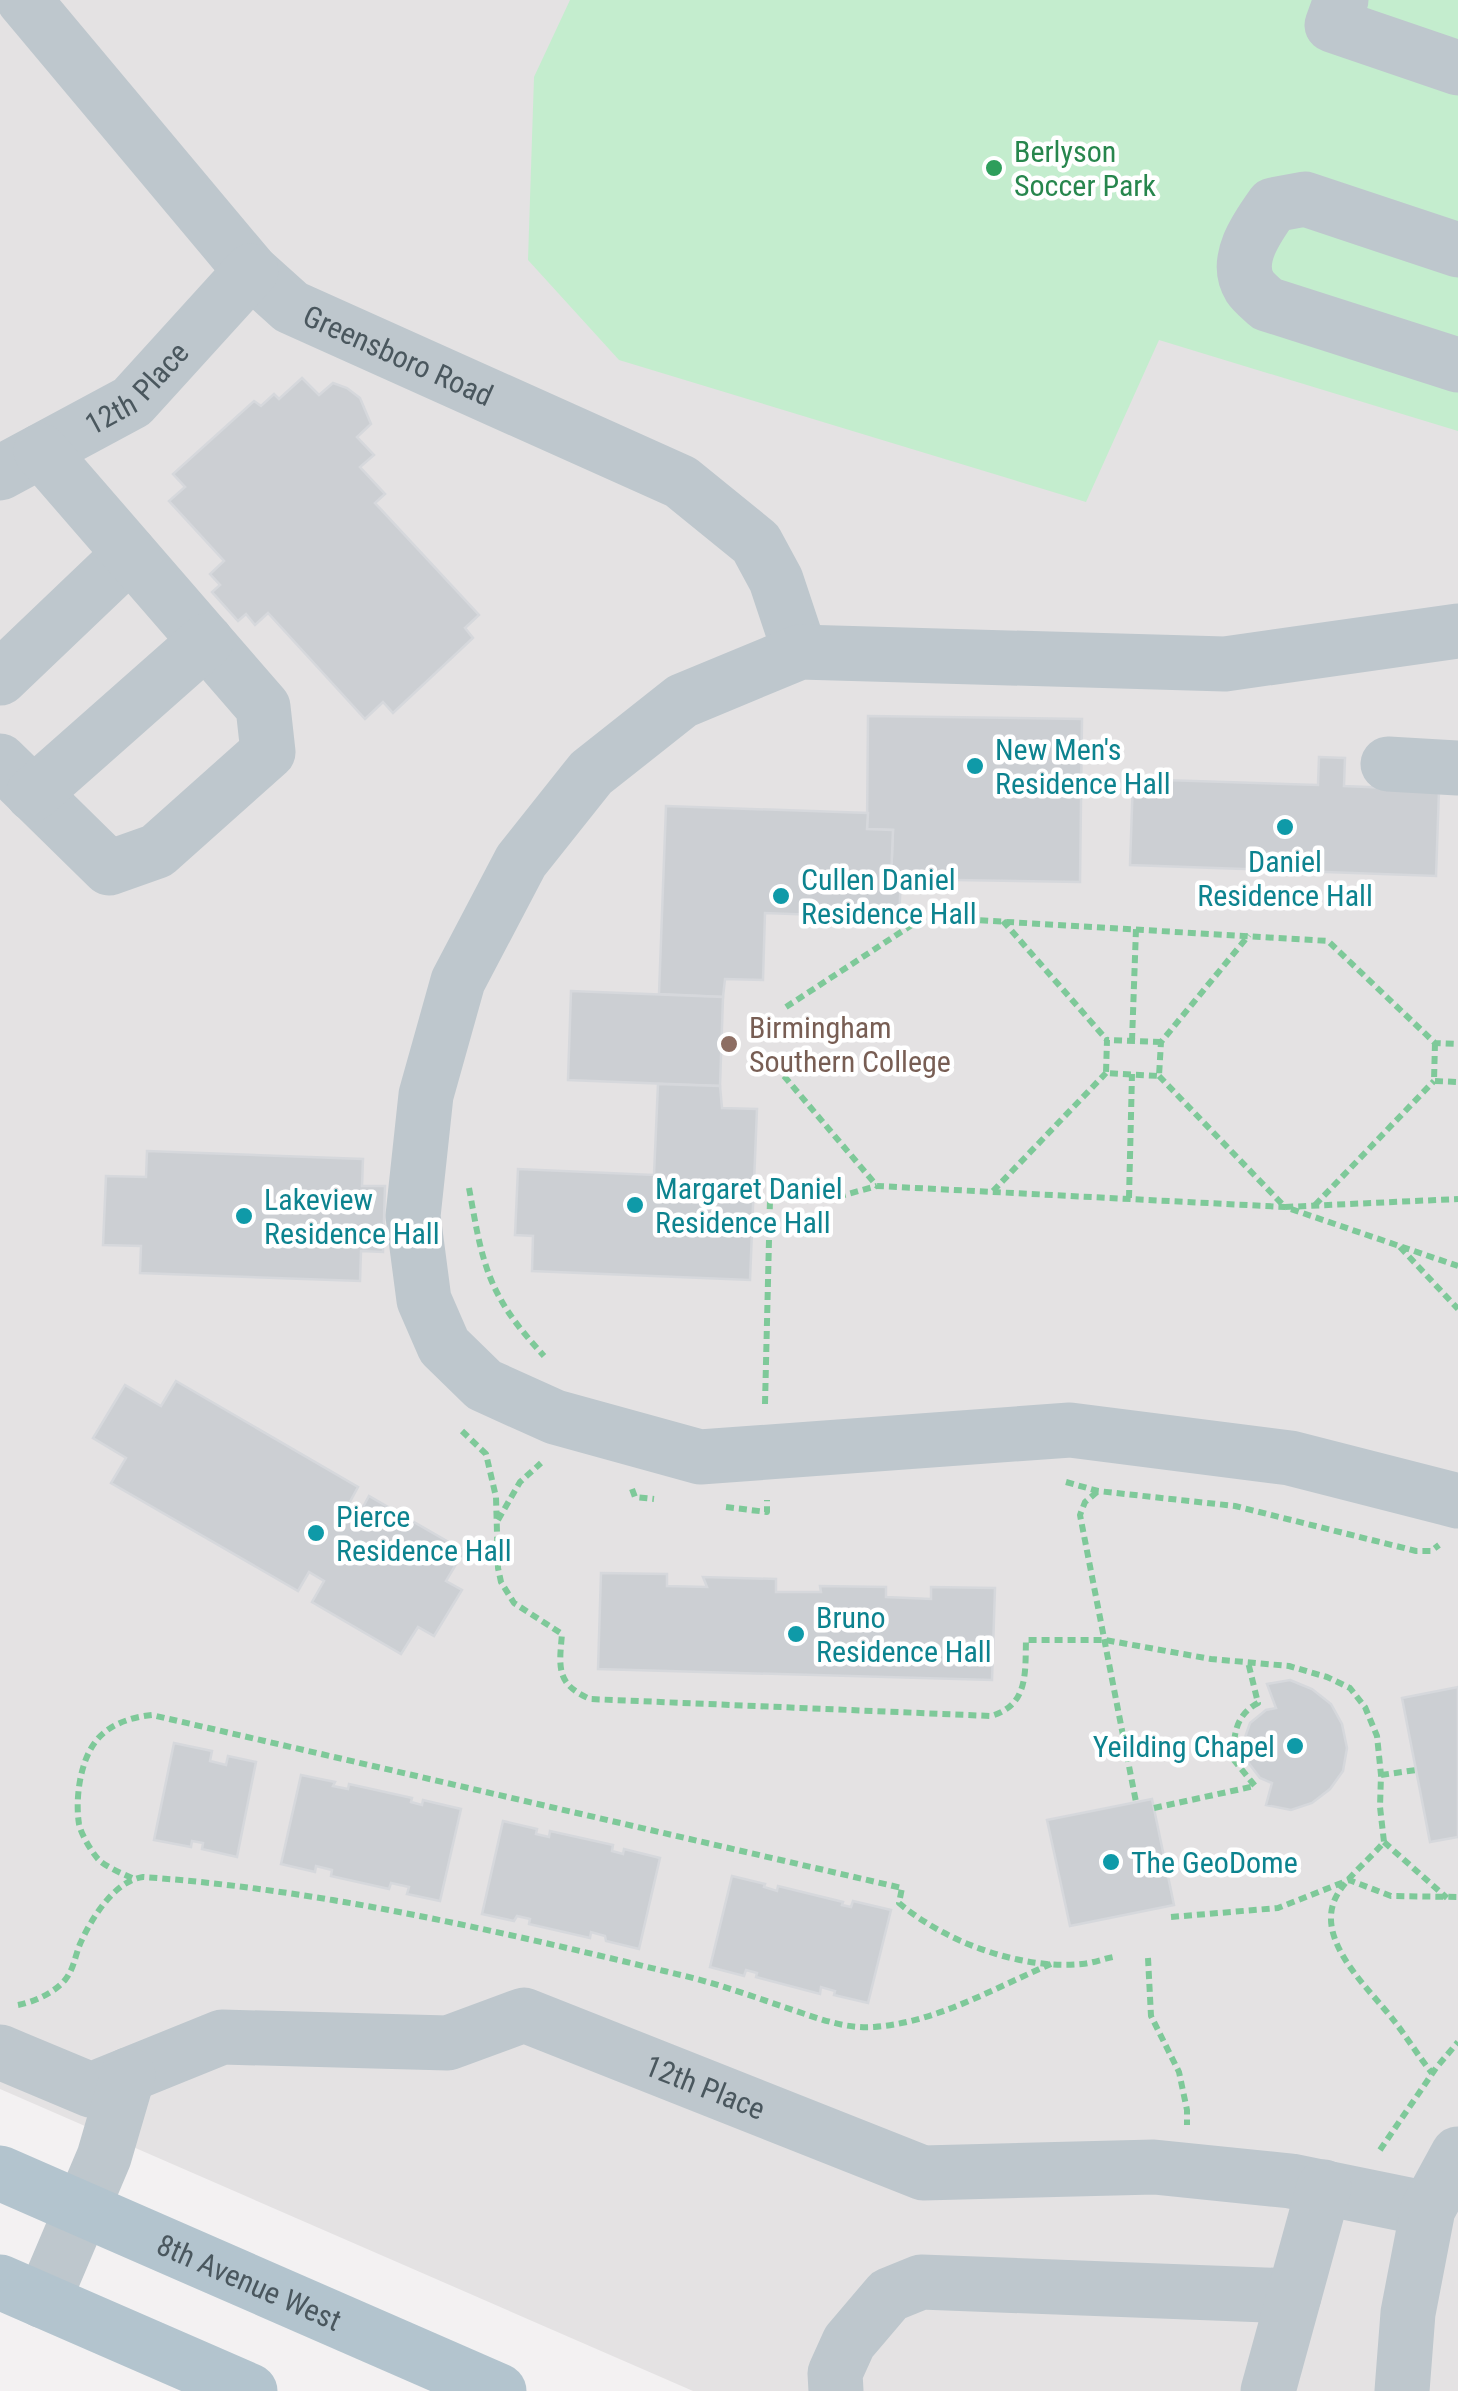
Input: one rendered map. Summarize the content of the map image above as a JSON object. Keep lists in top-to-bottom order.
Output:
{
  "streets": {
    "main road": ["8th Avenue West"],
    "street": ["Greensboro Road", "12th Place"]
  },
  "crossings": [
    ["Greensboro Road", "12th Place"]
  ],
  "places": [
    "Berlyson Soccer Park",
    "New Men's Residence Hall",
    "Daniel Residence Hall",
    "Cullen Daniel Residence Hall",
    "Birmingham Southern College",
    "Margaret Daniel Residence Hall",
    "Lakeview Residence Hall",
    "Pierce Residence Hall",
    "Bruno Residence Hall",
    "Yeilding Chapel",
    "The GeoDome"
  ]
}
